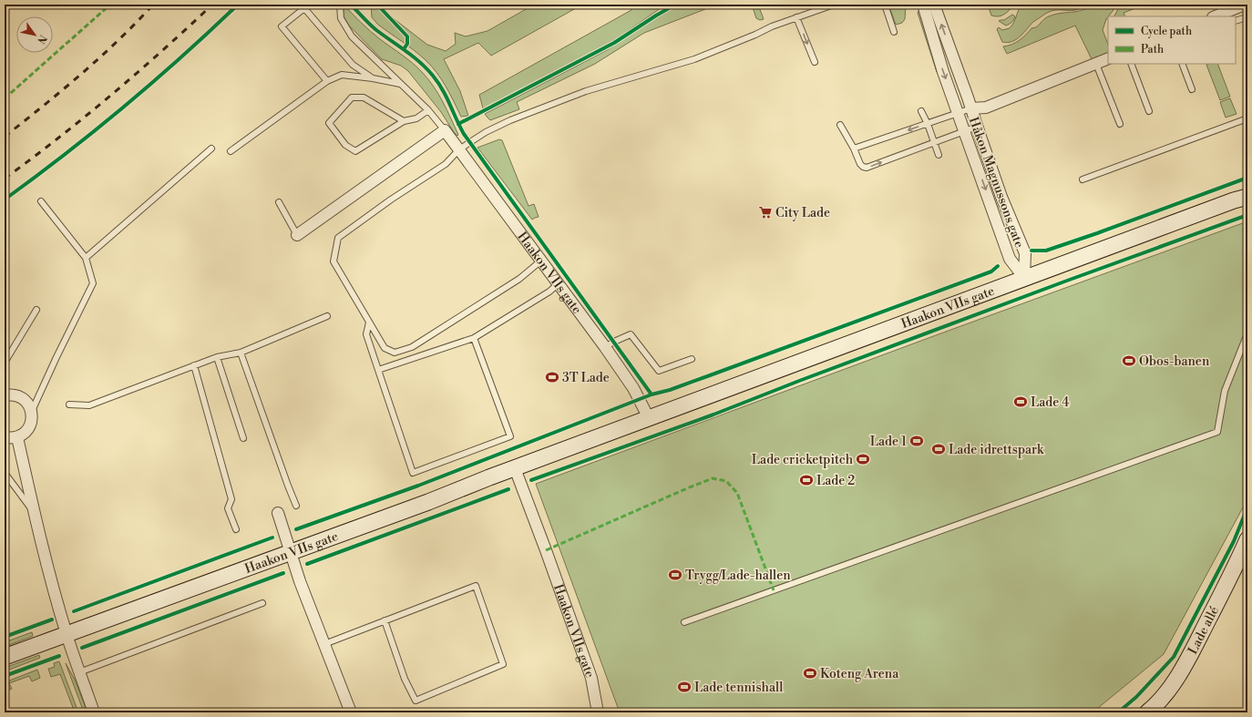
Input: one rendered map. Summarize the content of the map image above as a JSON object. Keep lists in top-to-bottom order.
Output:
{
  "streets": {
    "main road": ["Haakon VIIs gate", "Lade allé"],
    "street": ["Håkon Magnussons gate"]
  },
  "crossings": [
    ["Håkon Magnussons gate", "Haakon VIIs gate"]
  ],
  "places": {
    "supermarket": ["City Lade"],
    "sports": [
      "Obos-banen",
      "3T Lade",
      "Lade 4",
      "Lade 1",
      "Lade idrettspark",
      "Lade cricketpitch",
      "Lade 2",
      "Trygg/Lade-hallen",
      "Koteng Arena",
      "Lade tennishall"
    ]
  },
  "legend": ["Cycle path", "Path"],
  "north": "bottom right"
}
